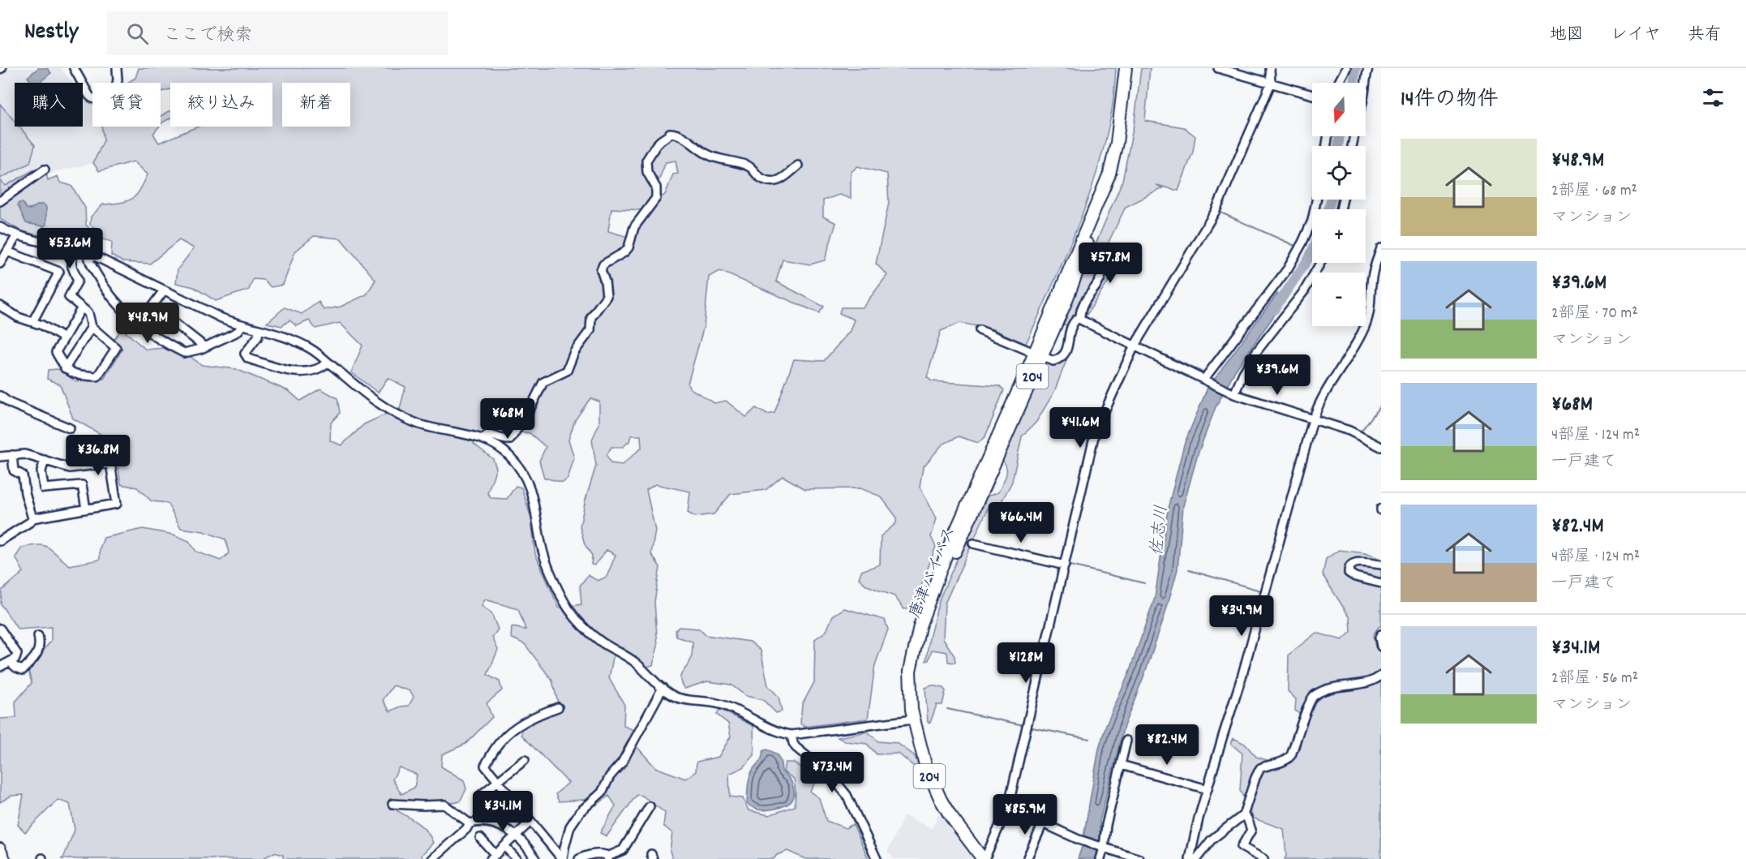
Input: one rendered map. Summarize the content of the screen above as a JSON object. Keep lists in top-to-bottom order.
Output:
{
  "streets": {
    "highway": ["204", "唐津バイパス"]
  },
  "water": ["佐志川"],
  "north": "bottom",
  "page": {
    "header": "Nestly",
    "search": "ここで検索",
    "nav": ["地図", "レイヤ", "共有"],
    "heading": "14件の物件",
    "map_buttons": ["+", "−"],
    "chip": [
      "購入",
      "賃貸",
      "絞り込み",
      "新着"
    ],
    "list": [
      {
        "name": "¥48.9M",
        "note": "2部屋 · 68 m² · マンション"
      },
      {
        "name": "¥39.6M",
        "note": "2部屋 · 70 m² · マンション"
      },
      {
        "name": "¥68M",
        "note": "4部屋 · 124 m² · 一戸建て"
      },
      {
        "name": "¥82.4M",
        "note": "4部屋 · 124 m² · 一戸建て"
      },
      {
        "name": "¥34.1M",
        "note": "2部屋 · 56 m² · マンション"
      }
    ],
    "price": [
      "¥53.6M",
      "¥57.8M",
      "¥48.9M",
      "¥39.6M",
      "¥68M",
      "¥41.6M",
      "¥36.8M",
      "¥66.4M",
      "¥34.9M",
      "¥128M",
      "¥82.4M",
      "¥73.4M",
      "¥34.1M",
      "¥85.9M"
    ]
  }
}
